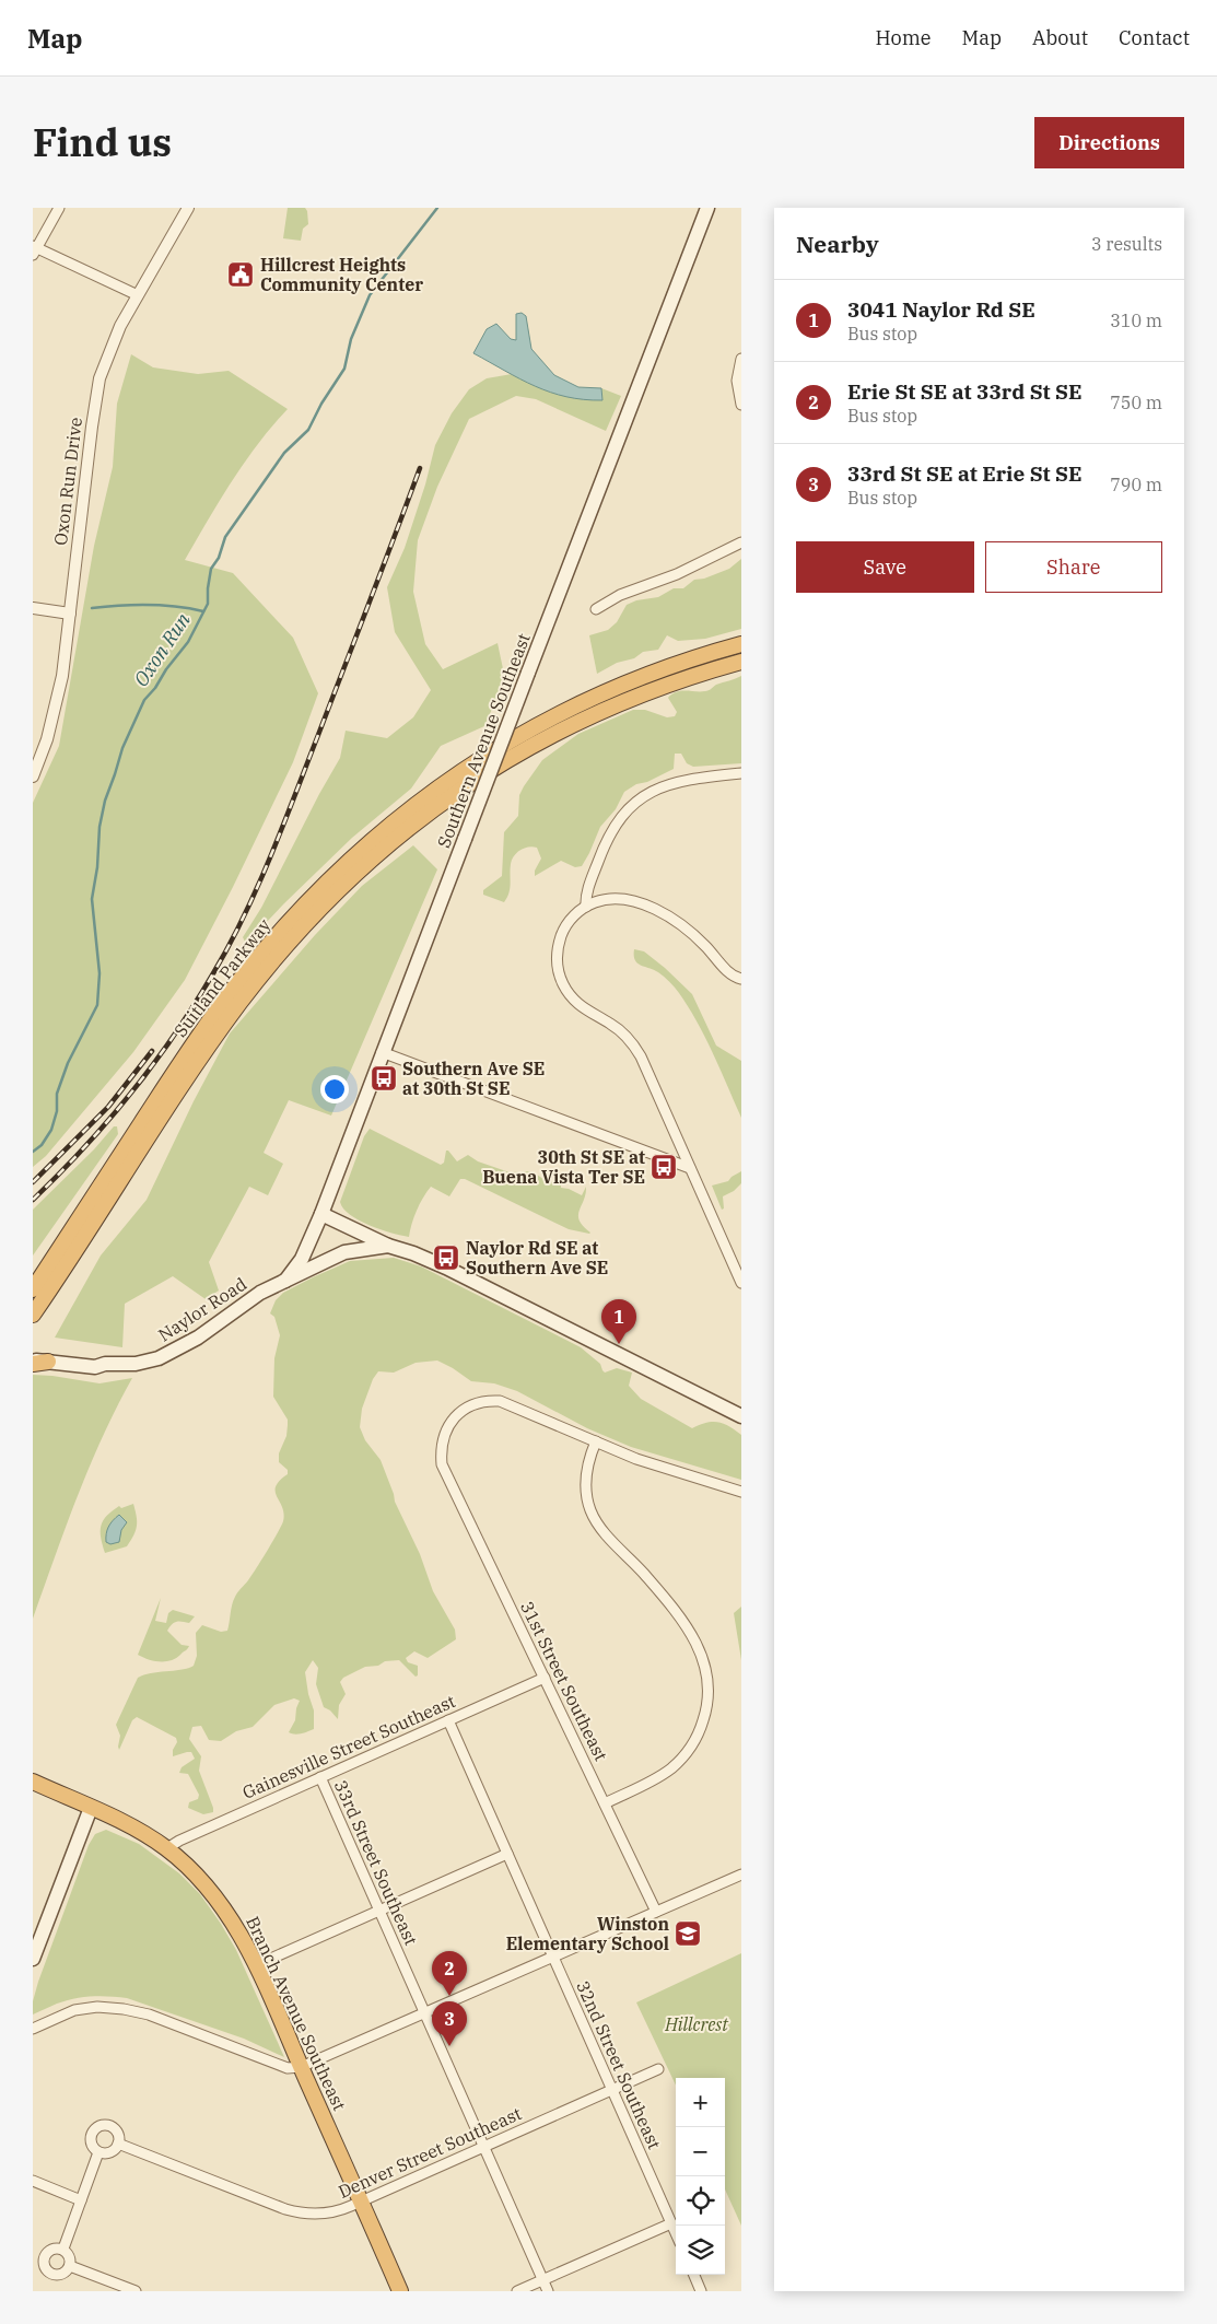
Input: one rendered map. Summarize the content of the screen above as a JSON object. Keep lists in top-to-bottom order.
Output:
{
  "streets": {
    "highway": ["Suitland Parkway", "Branch Avenue Southeast"],
    "main road": ["Southern Avenue Southeast", "Naylor Road"],
    "street": [
      "Oxon Run Drive",
      "31st Street Southeast",
      "Gainesville Street Southeast",
      "33rd Street Southeast",
      "32nd Street Southeast",
      "Denver Street Southeast"
    ]
  },
  "crossings": [
    ["Southern Avenue Southeast", "Naylor Road"],
    ["31st Street Southeast", "Gainesville Street Southeast"],
    ["Gainesville Street Southeast", "33rd Street Southeast"],
    ["Gainesville Street Southeast", "Branch Avenue Southeast"],
    ["Gainesville Street Southeast", "32nd Street Southeast"],
    ["33rd Street Southeast", "Denver Street Southeast"],
    ["Branch Avenue Southeast", "Denver Street Southeast"],
    ["32nd Street Southeast", "Denver Street Southeast"]
  ],
  "water": ["Oxon Run"],
  "parks": ["Hillcrest"],
  "places": {
    "public building": ["Hillcrest Heights Community Center"],
    "bus stop": ["Southern Ave SE at 30th St SE", "30th St SE at Buena Vista Ter SE", "Naylor Rd SE at Southern Ave SE"],
    "school or university": ["Winston Elementary School"]
  },
  "page": {
    "header": "Map",
    "nav": [
      "Home",
      "Map",
      "About",
      "Contact"
    ],
    "title": "Find us",
    "buttons": [
      "Directions",
      ["Save", "Share"]
    ],
    "heading": ["Nearby", "3 results"],
    "list": [
      {
        "mark": "1",
        "name": "3041 Naylor Rd SE",
        "note": "Bus stop",
        "value": "310 m"
      },
      {
        "mark": "2",
        "name": "Erie St SE at 33rd St SE",
        "note": "Bus stop",
        "value": "750 m"
      },
      {
        "mark": "3",
        "name": "33rd St SE at Erie St SE",
        "note": "Bus stop",
        "value": "790 m"
      }
    ],
    "pins": ["1", "2", "3"],
    "map_buttons": ["+", "−"]
  }
}
